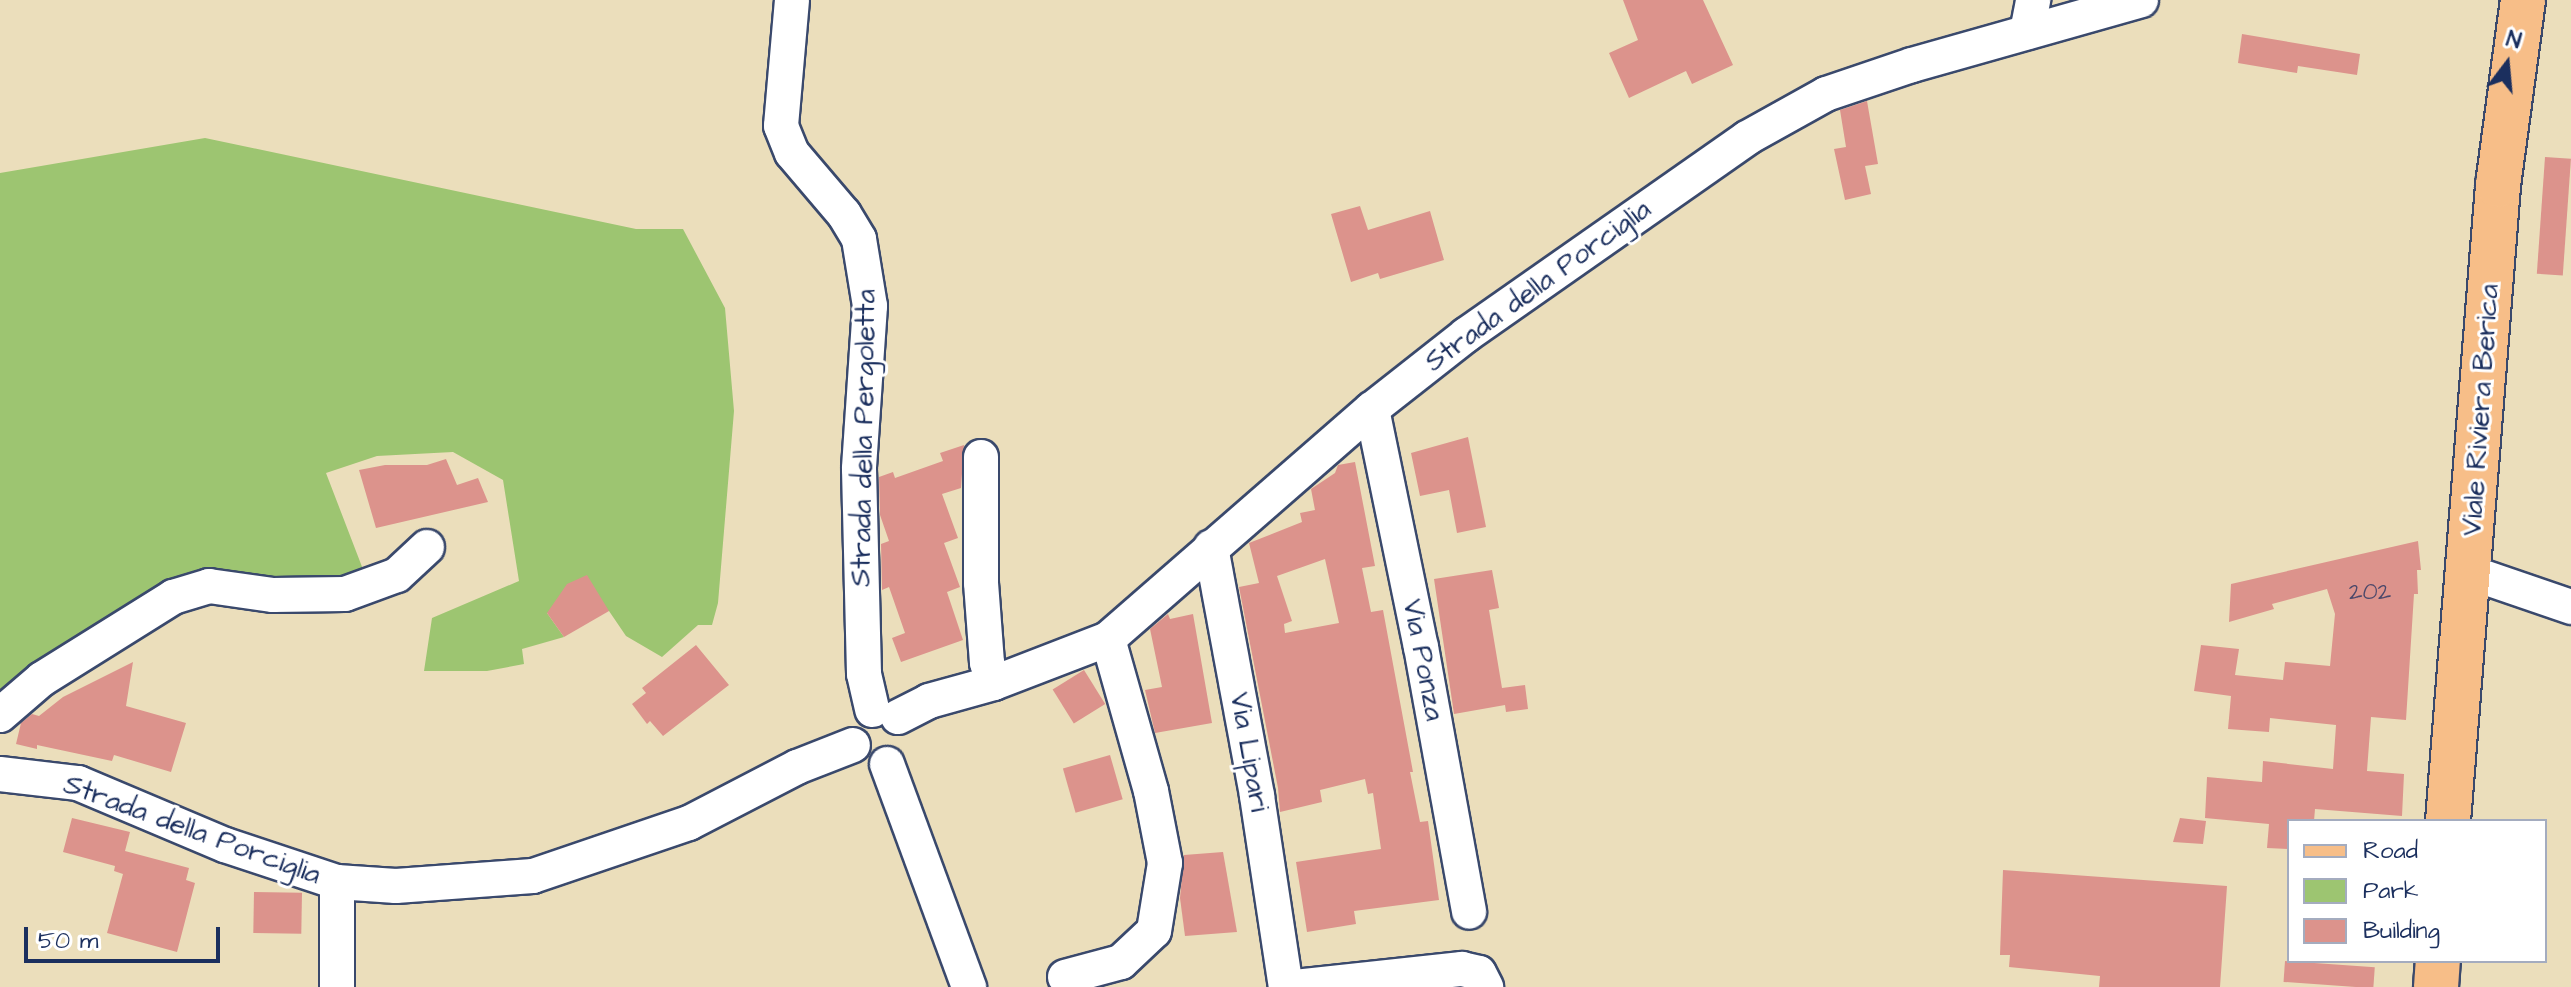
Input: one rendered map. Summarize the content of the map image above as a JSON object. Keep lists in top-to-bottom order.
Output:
{
  "streets": {
    "main road": ["Viale Riviera Berica"],
    "street": [
      "Strada della Porciglia",
      "Strada della Pergoletta",
      "Via Ponza",
      "Via Lipari"
    ]
  },
  "crossings": [
    ["Strada della Porciglia", "Strada della Pergoletta"],
    ["Strada della Porciglia", "Via Ponza"],
    ["Strada della Porciglia", "Via Lipari"]
  ],
  "house_numbers": ["202"],
  "legend": ["Road", "Park", "Building"],
  "scale_bar": "50 m",
  "north": "top"
}
